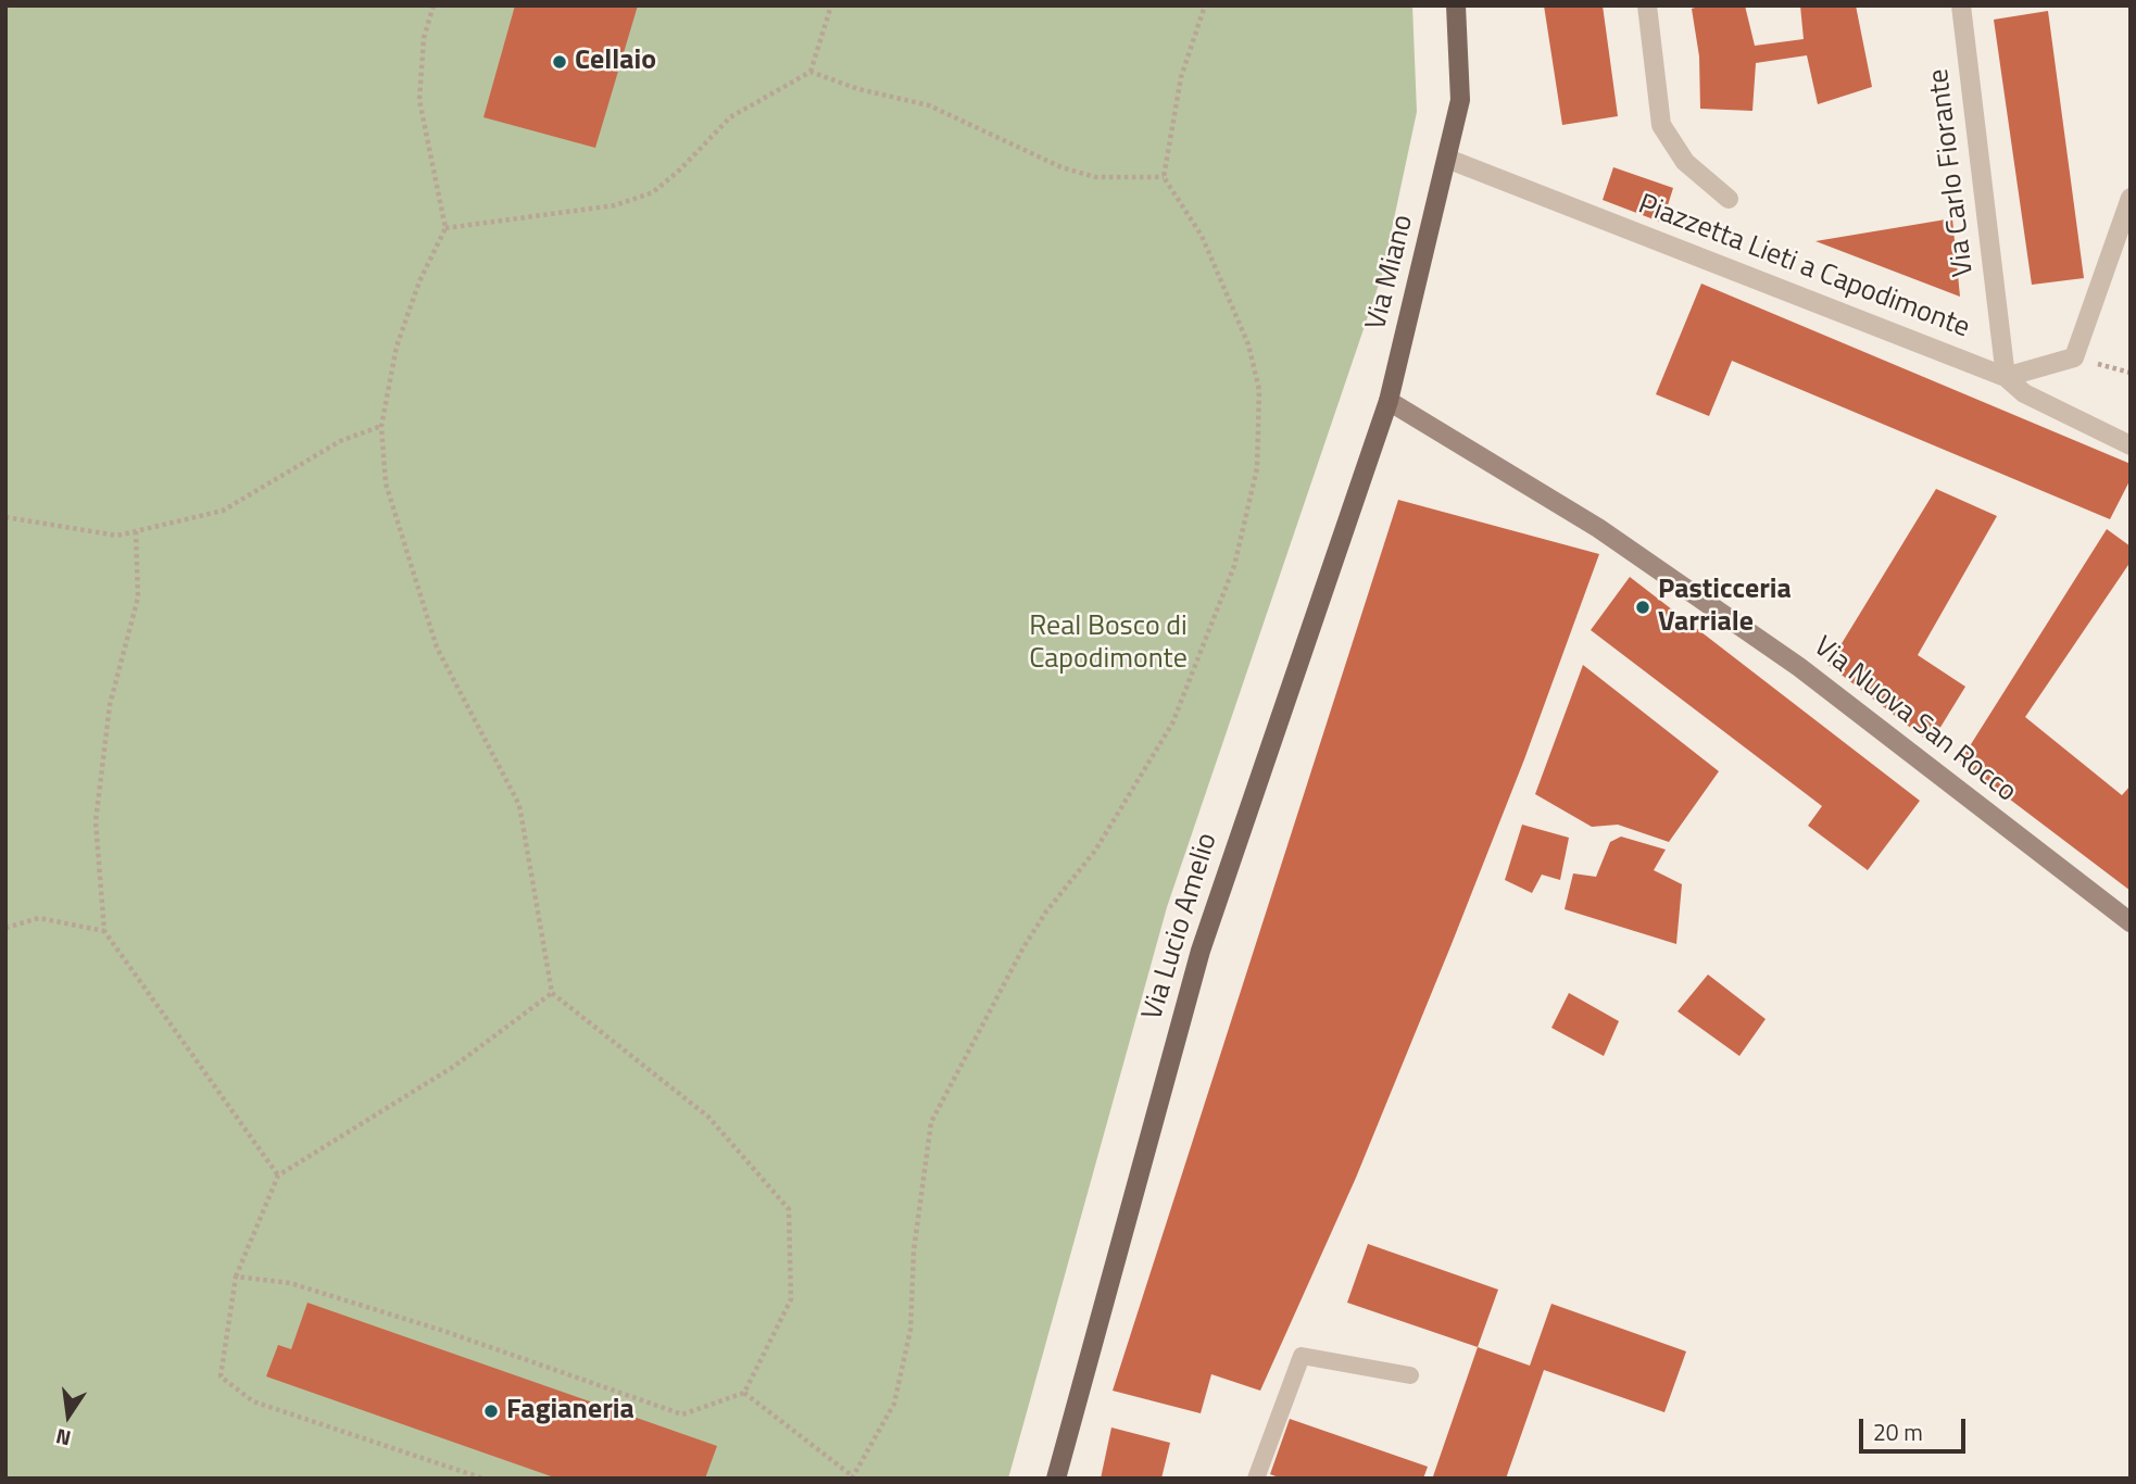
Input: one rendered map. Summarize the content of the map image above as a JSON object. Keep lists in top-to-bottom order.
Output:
{
  "streets": {
    "main road": ["Via Miano", "Via Nuova San Rocco", "Via Lucio Amelio"],
    "street": ["Via Carlo Fiorante", "Piazzetta Lieti a Capodimonte"]
  },
  "crossings": [
    ["Via Carlo Fiorante", "Piazzetta Lieti a Capodimonte"],
    ["Piazzetta Lieti a Capodimonte", "Via Miano"],
    ["Via Miano", "Via Nuova San Rocco"],
    ["Via Miano", "Via Lucio Amelio"],
    ["Via Nuova San Rocco", "Via Lucio Amelio"]
  ],
  "parks": ["Real Bosco di Capodimonte"],
  "places": ["Cellaio", "Pasticceria Varriale", "Fagianeria"],
  "scale_bar": "20 m",
  "north": "bottom"
}
